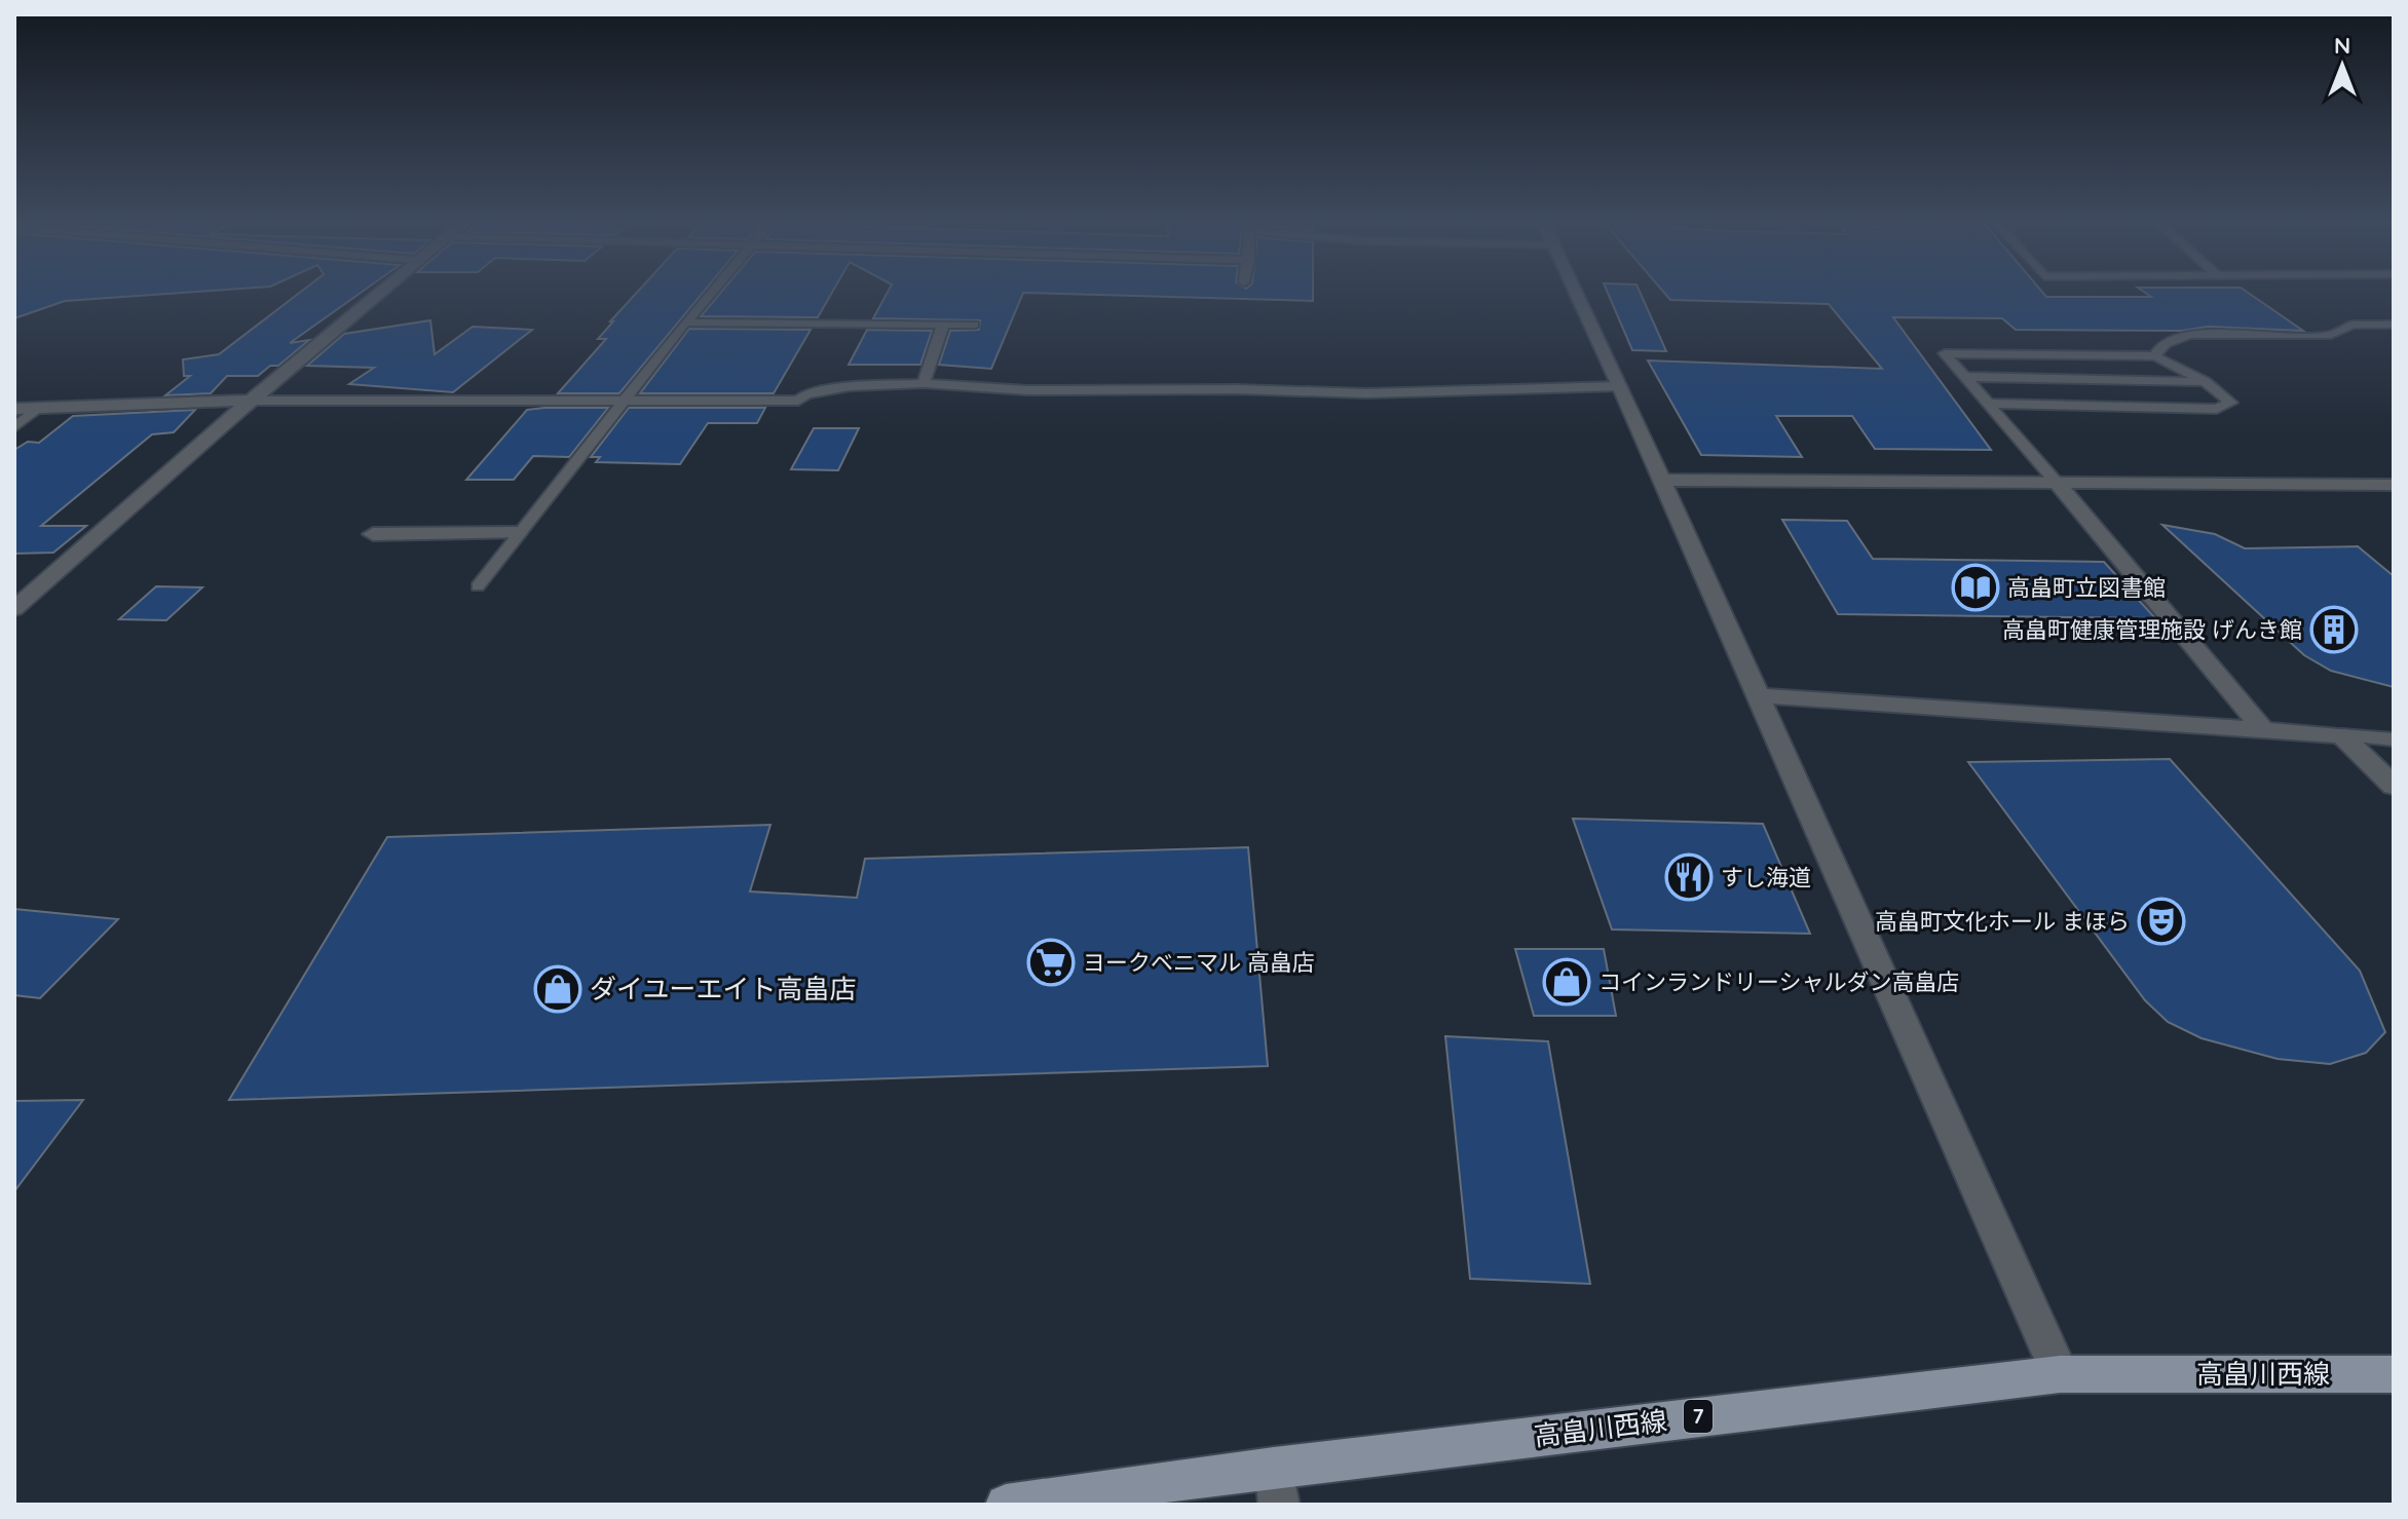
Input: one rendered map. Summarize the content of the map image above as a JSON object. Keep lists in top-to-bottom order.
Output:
{
  "streets": {
    "main road": ["高畠川西線", "7"]
  },
  "places": {
    "library": ["高畠町立図書館"],
    "building": ["高畠町健康管理施設 げんき館"],
    "restaurant": ["すし海道"],
    "theatre": ["高畠町文化ホール まほら"],
    "supermarket": ["ヨークベニマル 高畠店"],
    "shop": ["コインランドリーシャルダン高畠店", "ダイユーエイト高畠店"]
  },
  "north": "top"
}
